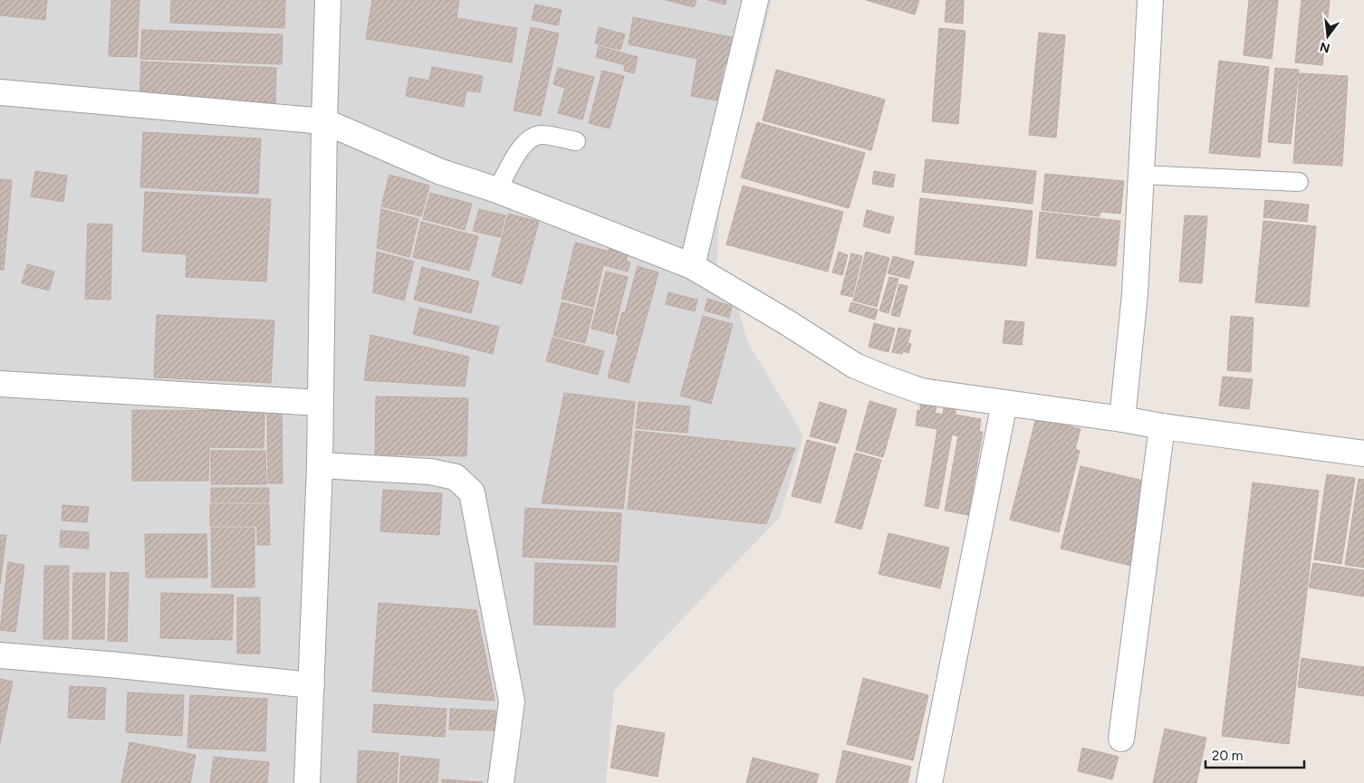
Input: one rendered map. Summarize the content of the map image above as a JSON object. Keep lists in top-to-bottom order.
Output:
{
  "scale_bar": "20 m",
  "north": "bottom"
}
